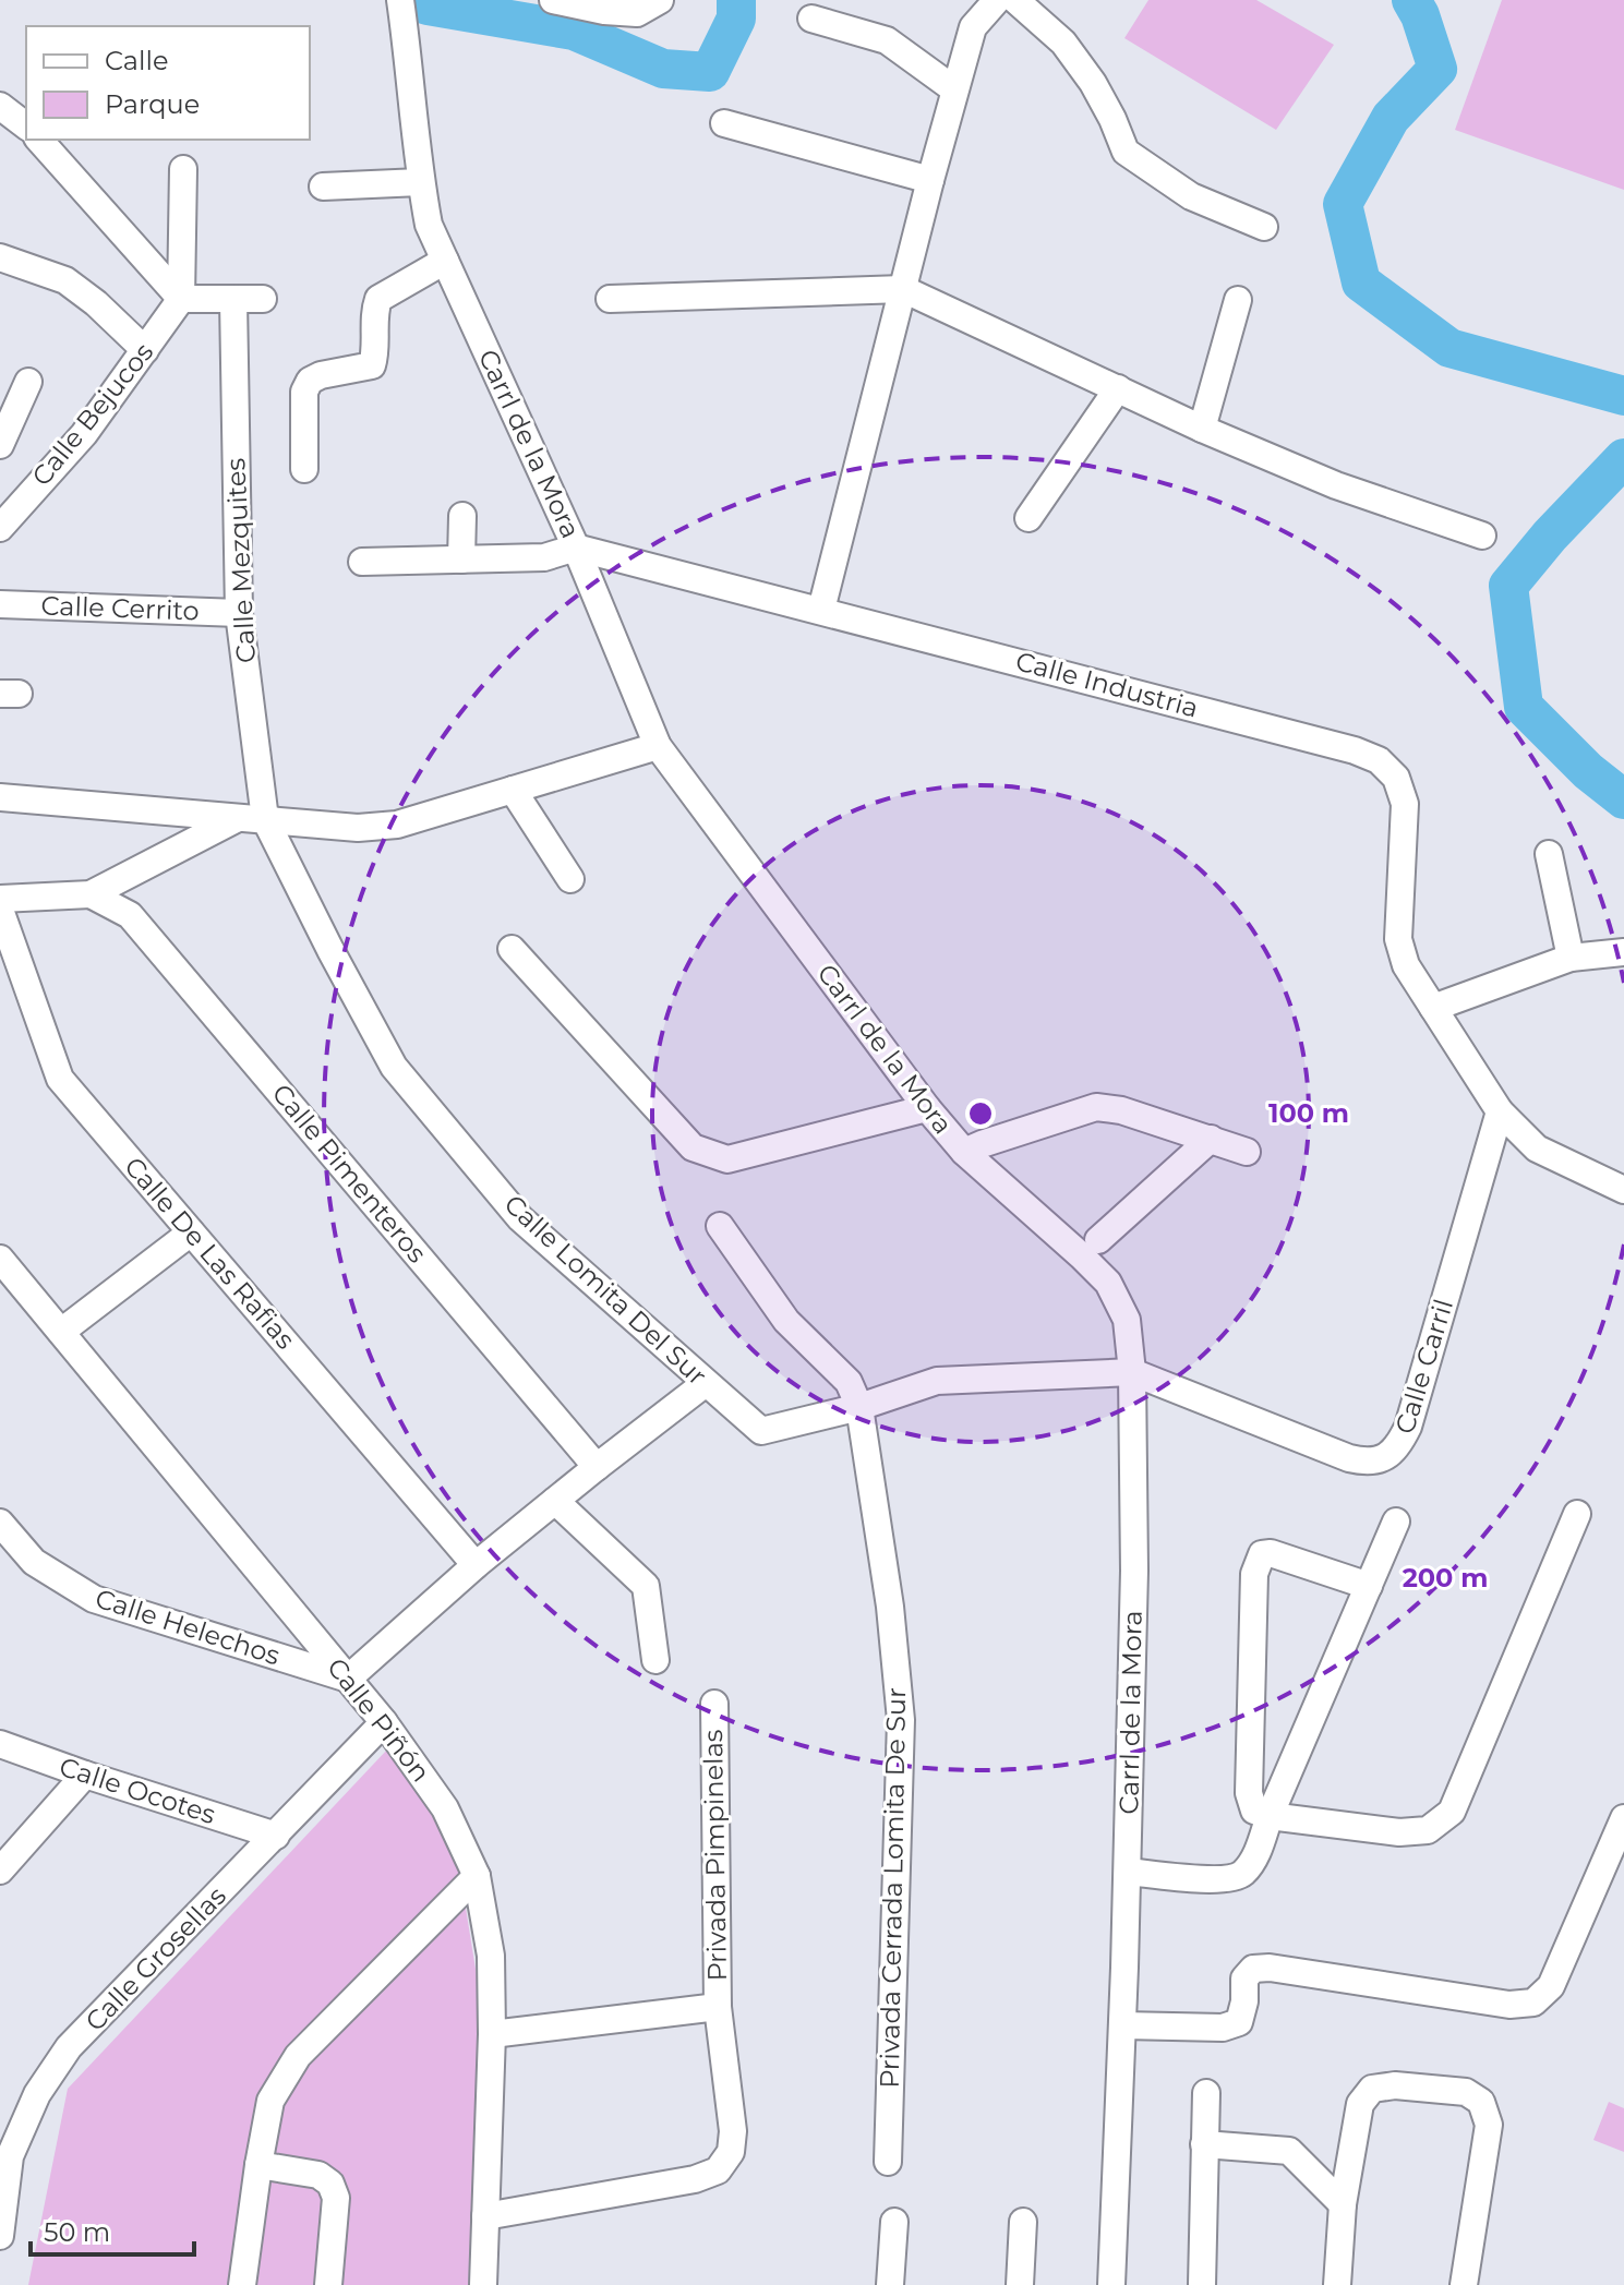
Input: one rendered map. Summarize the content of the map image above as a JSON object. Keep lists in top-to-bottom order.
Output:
{
  "streets": {
    "street": [
      "Calle Bejucos",
      "Carrl de la Mora",
      "Calle Mezquites",
      "Calle Cerrito",
      "Calle Industria",
      "Calle Pimenteros",
      "Calle De Las Rafias",
      "Calle Lomita Del Sur",
      "Calle Carril",
      "Calle Helechos",
      "Calle Piñón",
      "Calle Ocotes",
      "Privada Pimpinelas",
      "Privada Cerrada Lomita De Sur",
      "Calle Grosellas"
    ]
  },
  "crossings": [
    ["Carrl de la Mora", "Calle Industria"],
    ["Carrl de la Mora", "Calle Lomita Del Sur"],
    ["Carrl de la Mora", "Calle Carril"],
    ["Calle Mezquites", "Calle Cerrito"],
    ["Calle Mezquites", "Calle Lomita Del Sur"],
    ["Calle Industria", "Calle Carril"],
    ["Calle Lomita Del Sur", "Calle Carril"],
    ["Calle Lomita Del Sur", "Privada Cerrada Lomita De Sur"],
    ["Calle Helechos", "Calle Piñón"],
    ["Calle Piñón", "Privada Pimpinelas"],
    ["Calle Piñón", "Calle Grosellas"],
    ["Calle Ocotes", "Calle Grosellas"]
  ],
  "legend": ["Calle", "Parque"],
  "scale_bar": "50 m",
  "rings": ["100 m", "200 m"]
}
